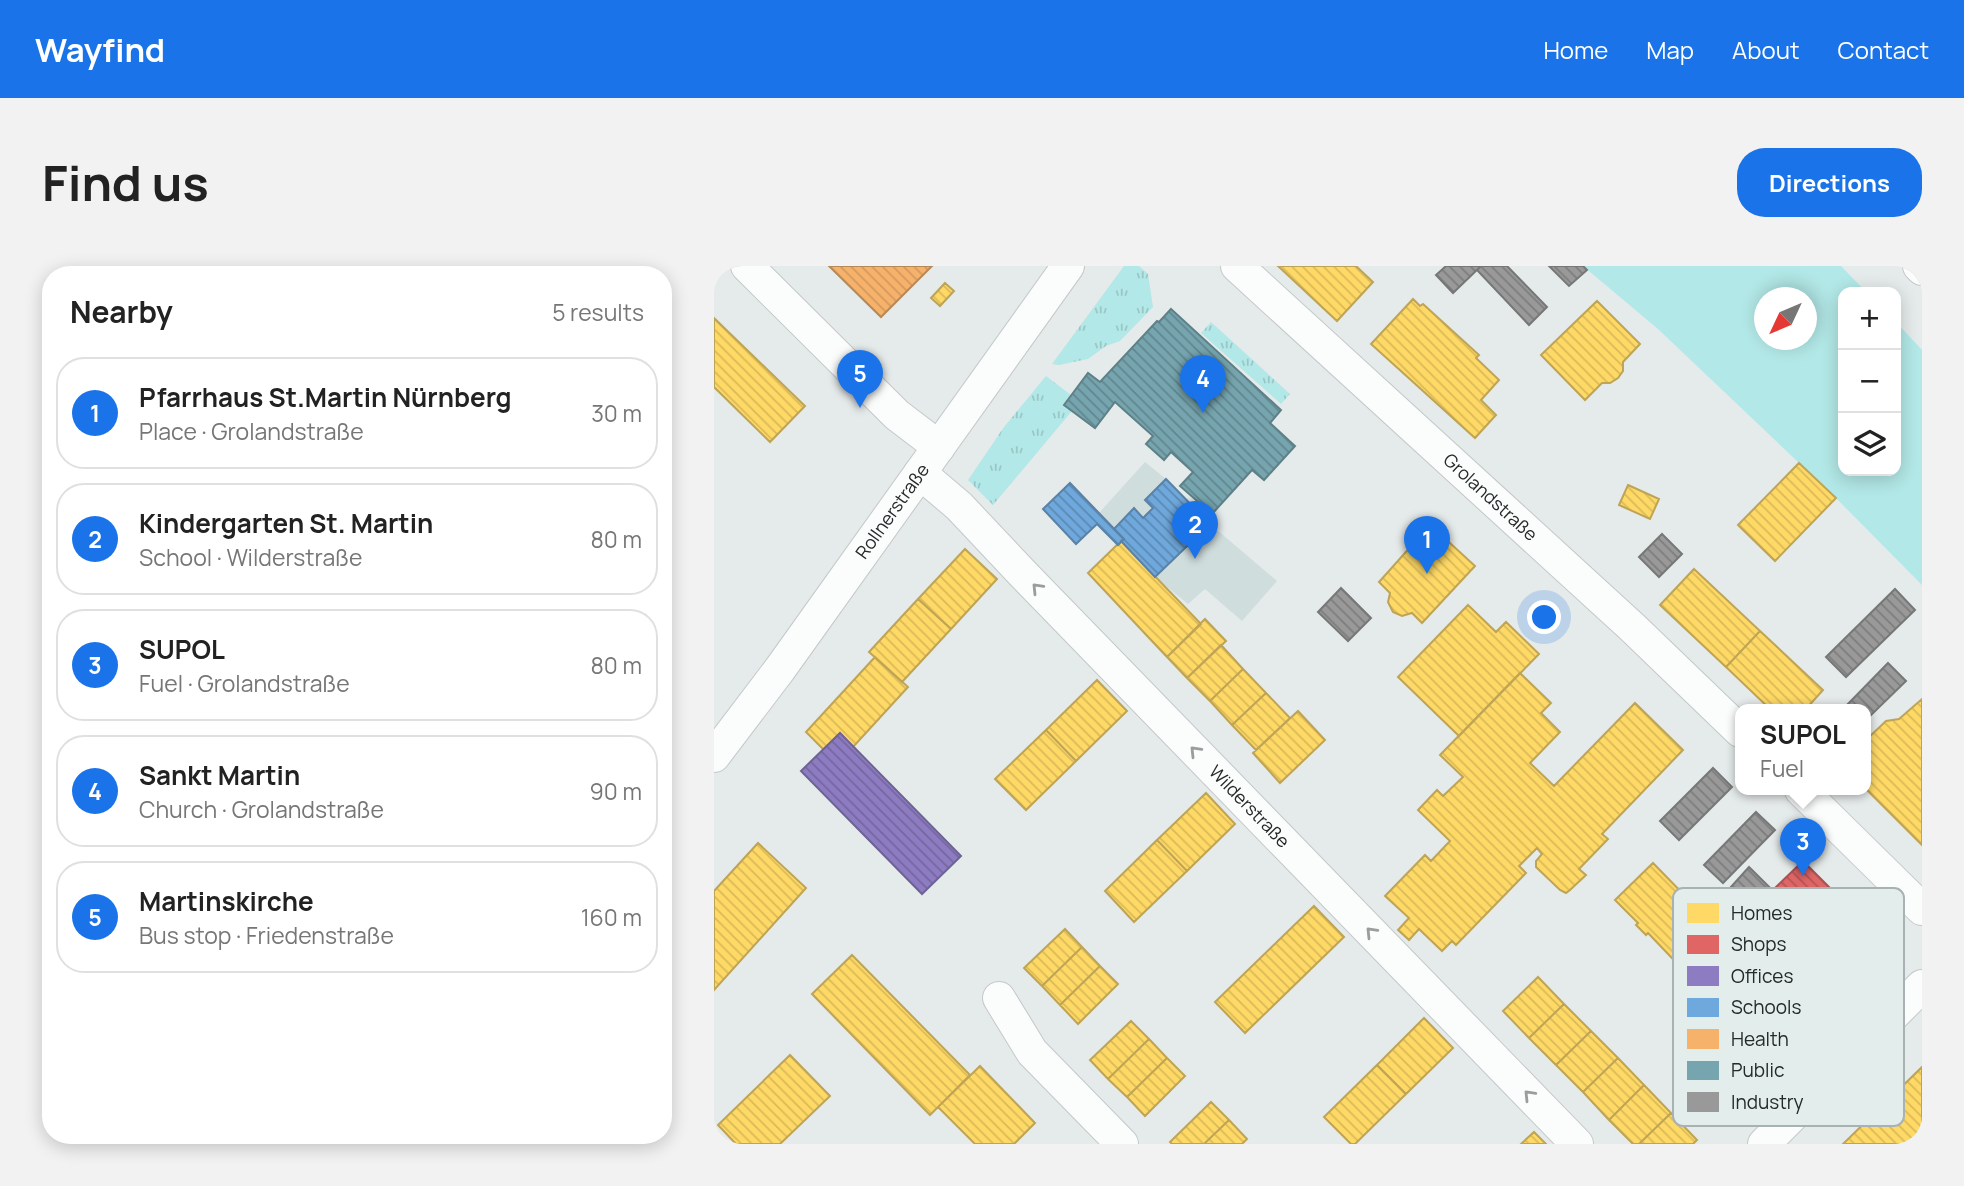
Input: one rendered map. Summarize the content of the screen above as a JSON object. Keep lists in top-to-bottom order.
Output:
{
  "streets": {
    "street": ["Grolandstraße", "Rollnerstraße", "Wilderstraße"]
  },
  "crossings": [
    ["Rollnerstraße", "Wilderstraße"]
  ],
  "one_way": ["Wilderstraße"],
  "legend": [
    "Homes",
    "Shops",
    "Offices",
    "Schools",
    "Health",
    "Public",
    "Industry"
  ],
  "north": "bottom left",
  "page": {
    "header": "Wayfind",
    "nav": [
      "Home",
      "Map",
      "About",
      "Contact"
    ],
    "buttons": "Directions",
    "title": "Find us",
    "heading": ["Nearby", "5 results"],
    "map_buttons": ["+", "−"],
    "pins": [
      "5",
      "4",
      "2",
      "1",
      "3"
    ],
    "list": [
      {
        "mark": "1",
        "name": "Pfarrhaus St.Martin Nürnberg",
        "note": "Place · Grolandstraße",
        "value": "30 m"
      },
      {
        "mark": "2",
        "name": "Kindergarten St. Martin",
        "note": "School · Wilderstraße",
        "value": "80 m"
      },
      {
        "mark": "3",
        "name": "SUPOL",
        "note": "Fuel · Grolandstraße",
        "value": "80 m"
      },
      {
        "mark": "4",
        "name": "Sankt Martin",
        "note": "Church · Grolandstraße",
        "value": "90 m"
      },
      {
        "mark": "5",
        "name": "Martinskirche",
        "note": "Bus stop · Friedenstraße",
        "value": "160 m"
      }
    ],
    "popup": ["SUPOL", "Fuel"]
  }
}
